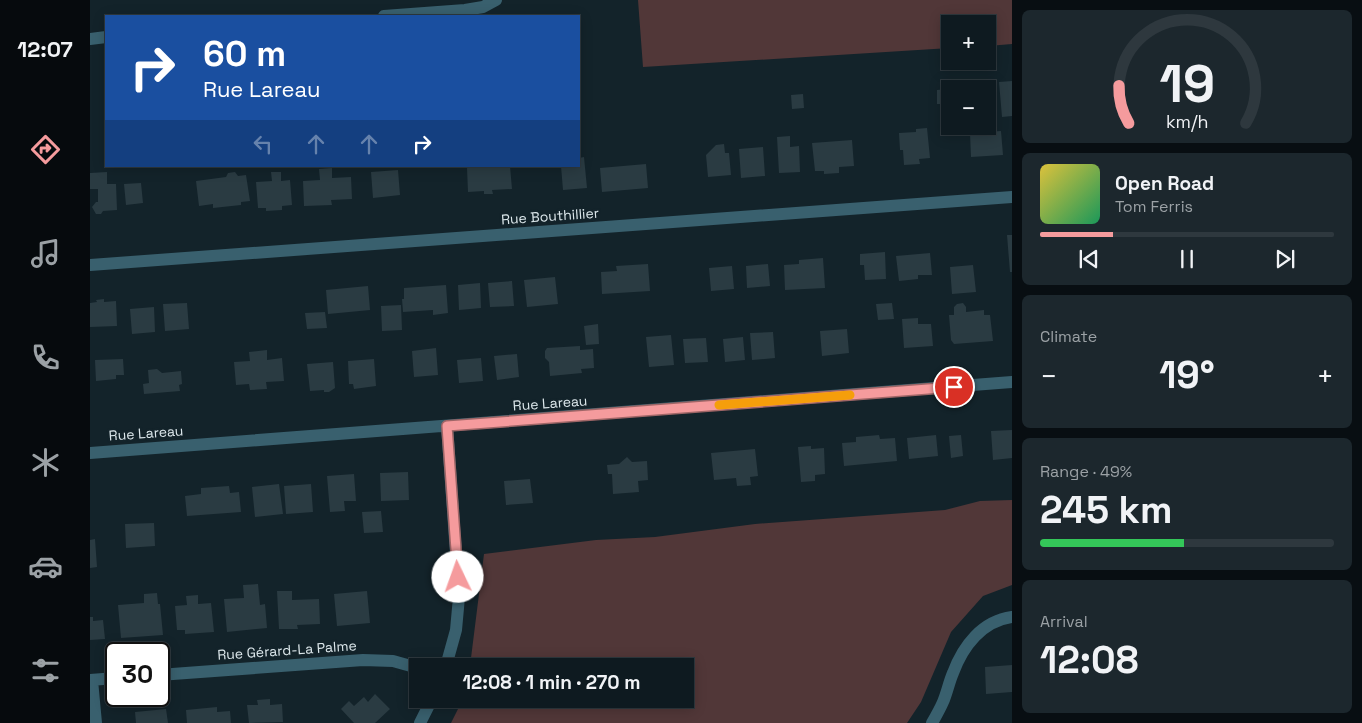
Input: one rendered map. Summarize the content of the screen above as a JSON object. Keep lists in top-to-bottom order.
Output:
{
  "streets": {
    "street": ["Rue Bouthillier", "Rue Lareau", "Rue Gérard-La Palme"]
  },
  "page": {
    "tabs": "12:07",
    "map_buttons": ["+", "−"],
    "turn": ["60 m", "Rue Lareau"],
    "song": ["Open Road", "Tom Ferris"],
    "tile": [
      "Climate",
      ["Range · 49%", "245 km"],
      ["Arrival", "12:08"]
    ],
    "heat": ["−", "19°", "+"],
    "limit": "30",
    "trip": "12:08 · 1 min · 270 m",
    "gauge": ["19", "km/h"]
  }
}
